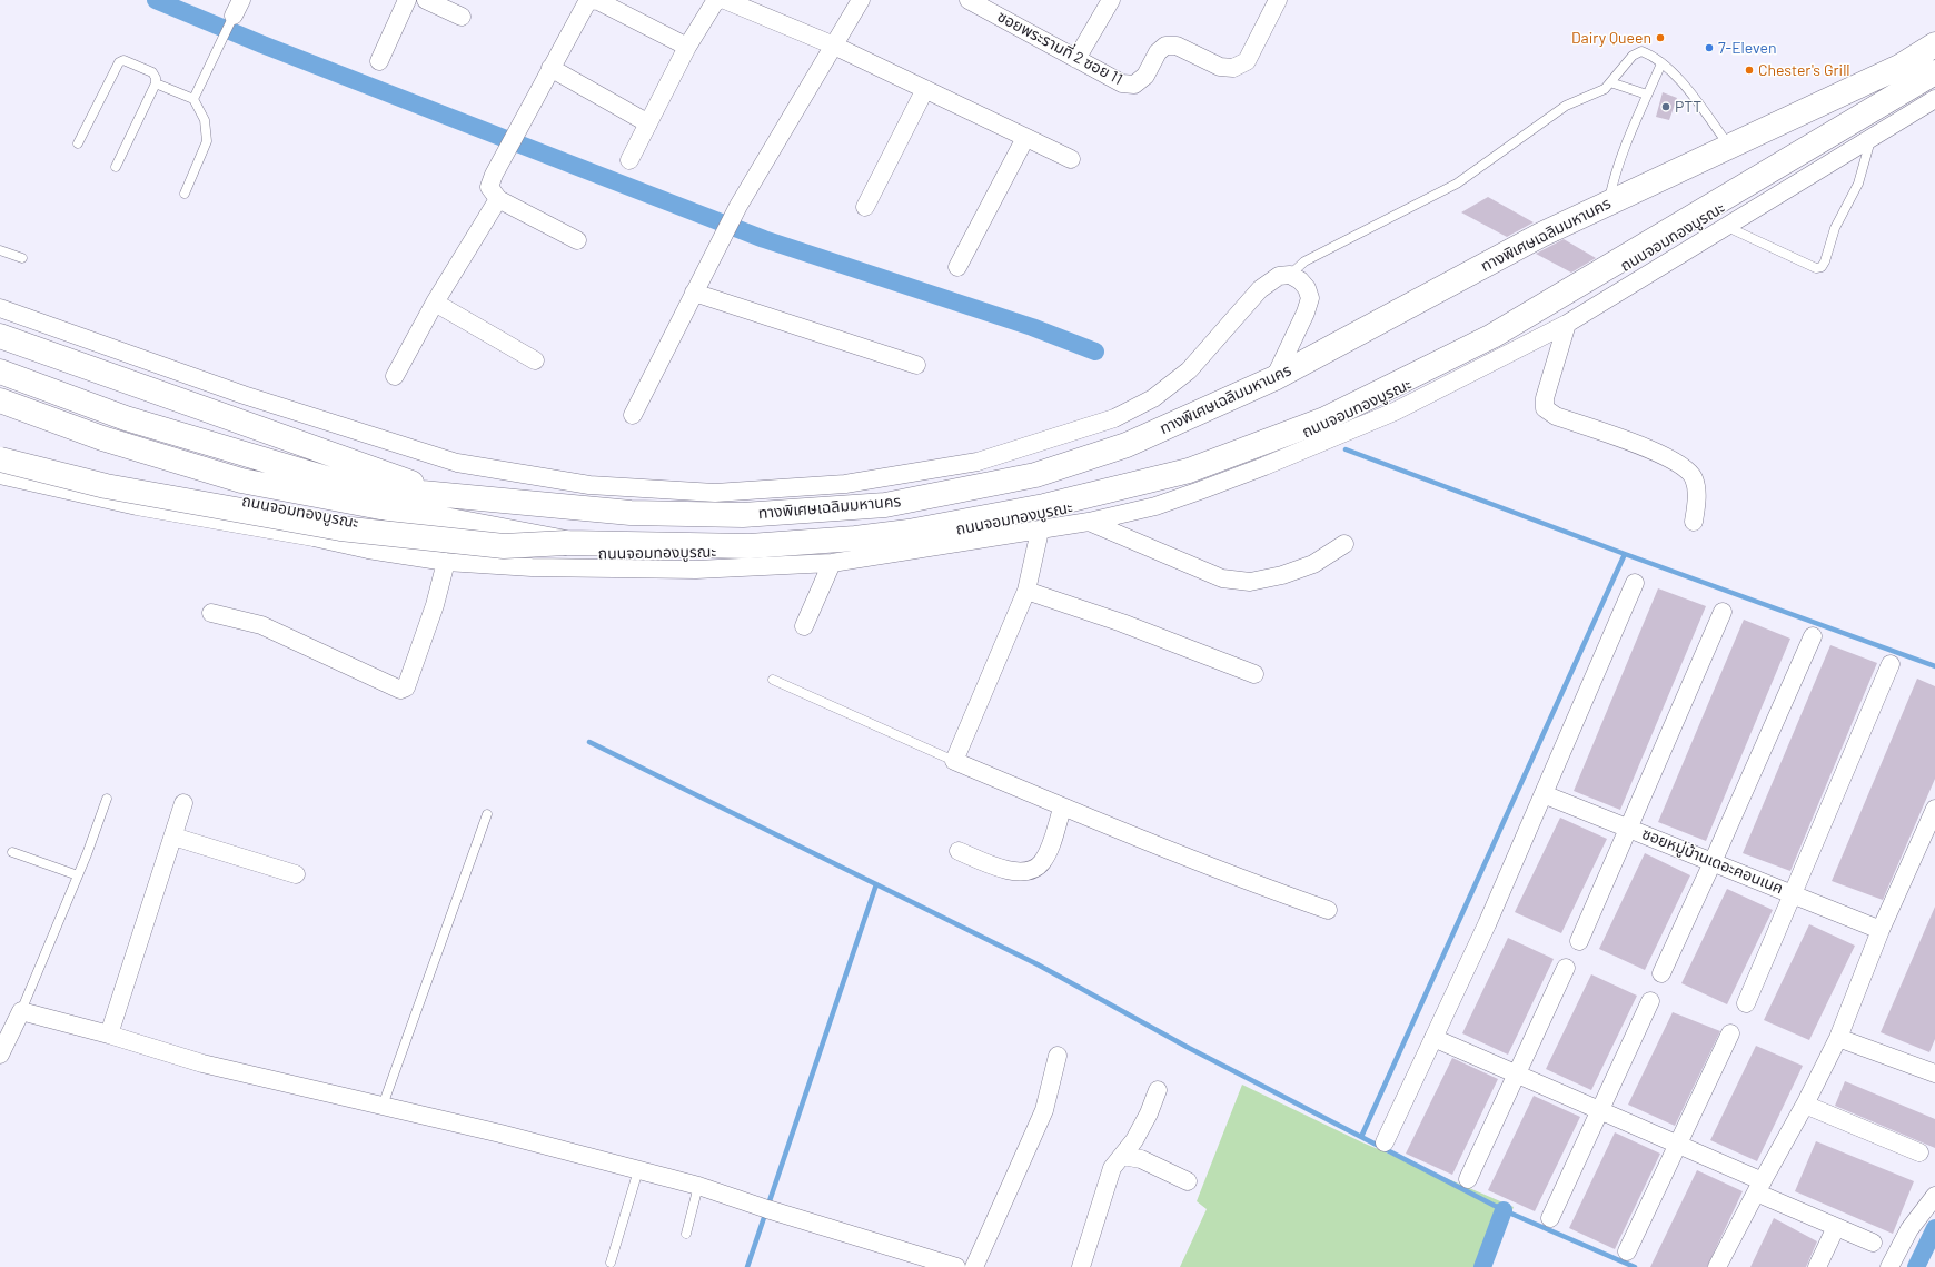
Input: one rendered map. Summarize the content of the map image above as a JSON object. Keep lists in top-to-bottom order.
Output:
{
  "streets": {
    "highway": ["ทางพิเศษเฉลิมมหานคร"],
    "street": ["ซอยพระรามที่ 2 ซอย 11", "ถนนจอมทองบูรณะ", "ซอยหมู่บ้านเดอะคอนเนค"]
  },
  "places": [
    "Dairy Queen",
    "7-Eleven",
    "Chester's Grill",
    "PTT"
  ]
}
